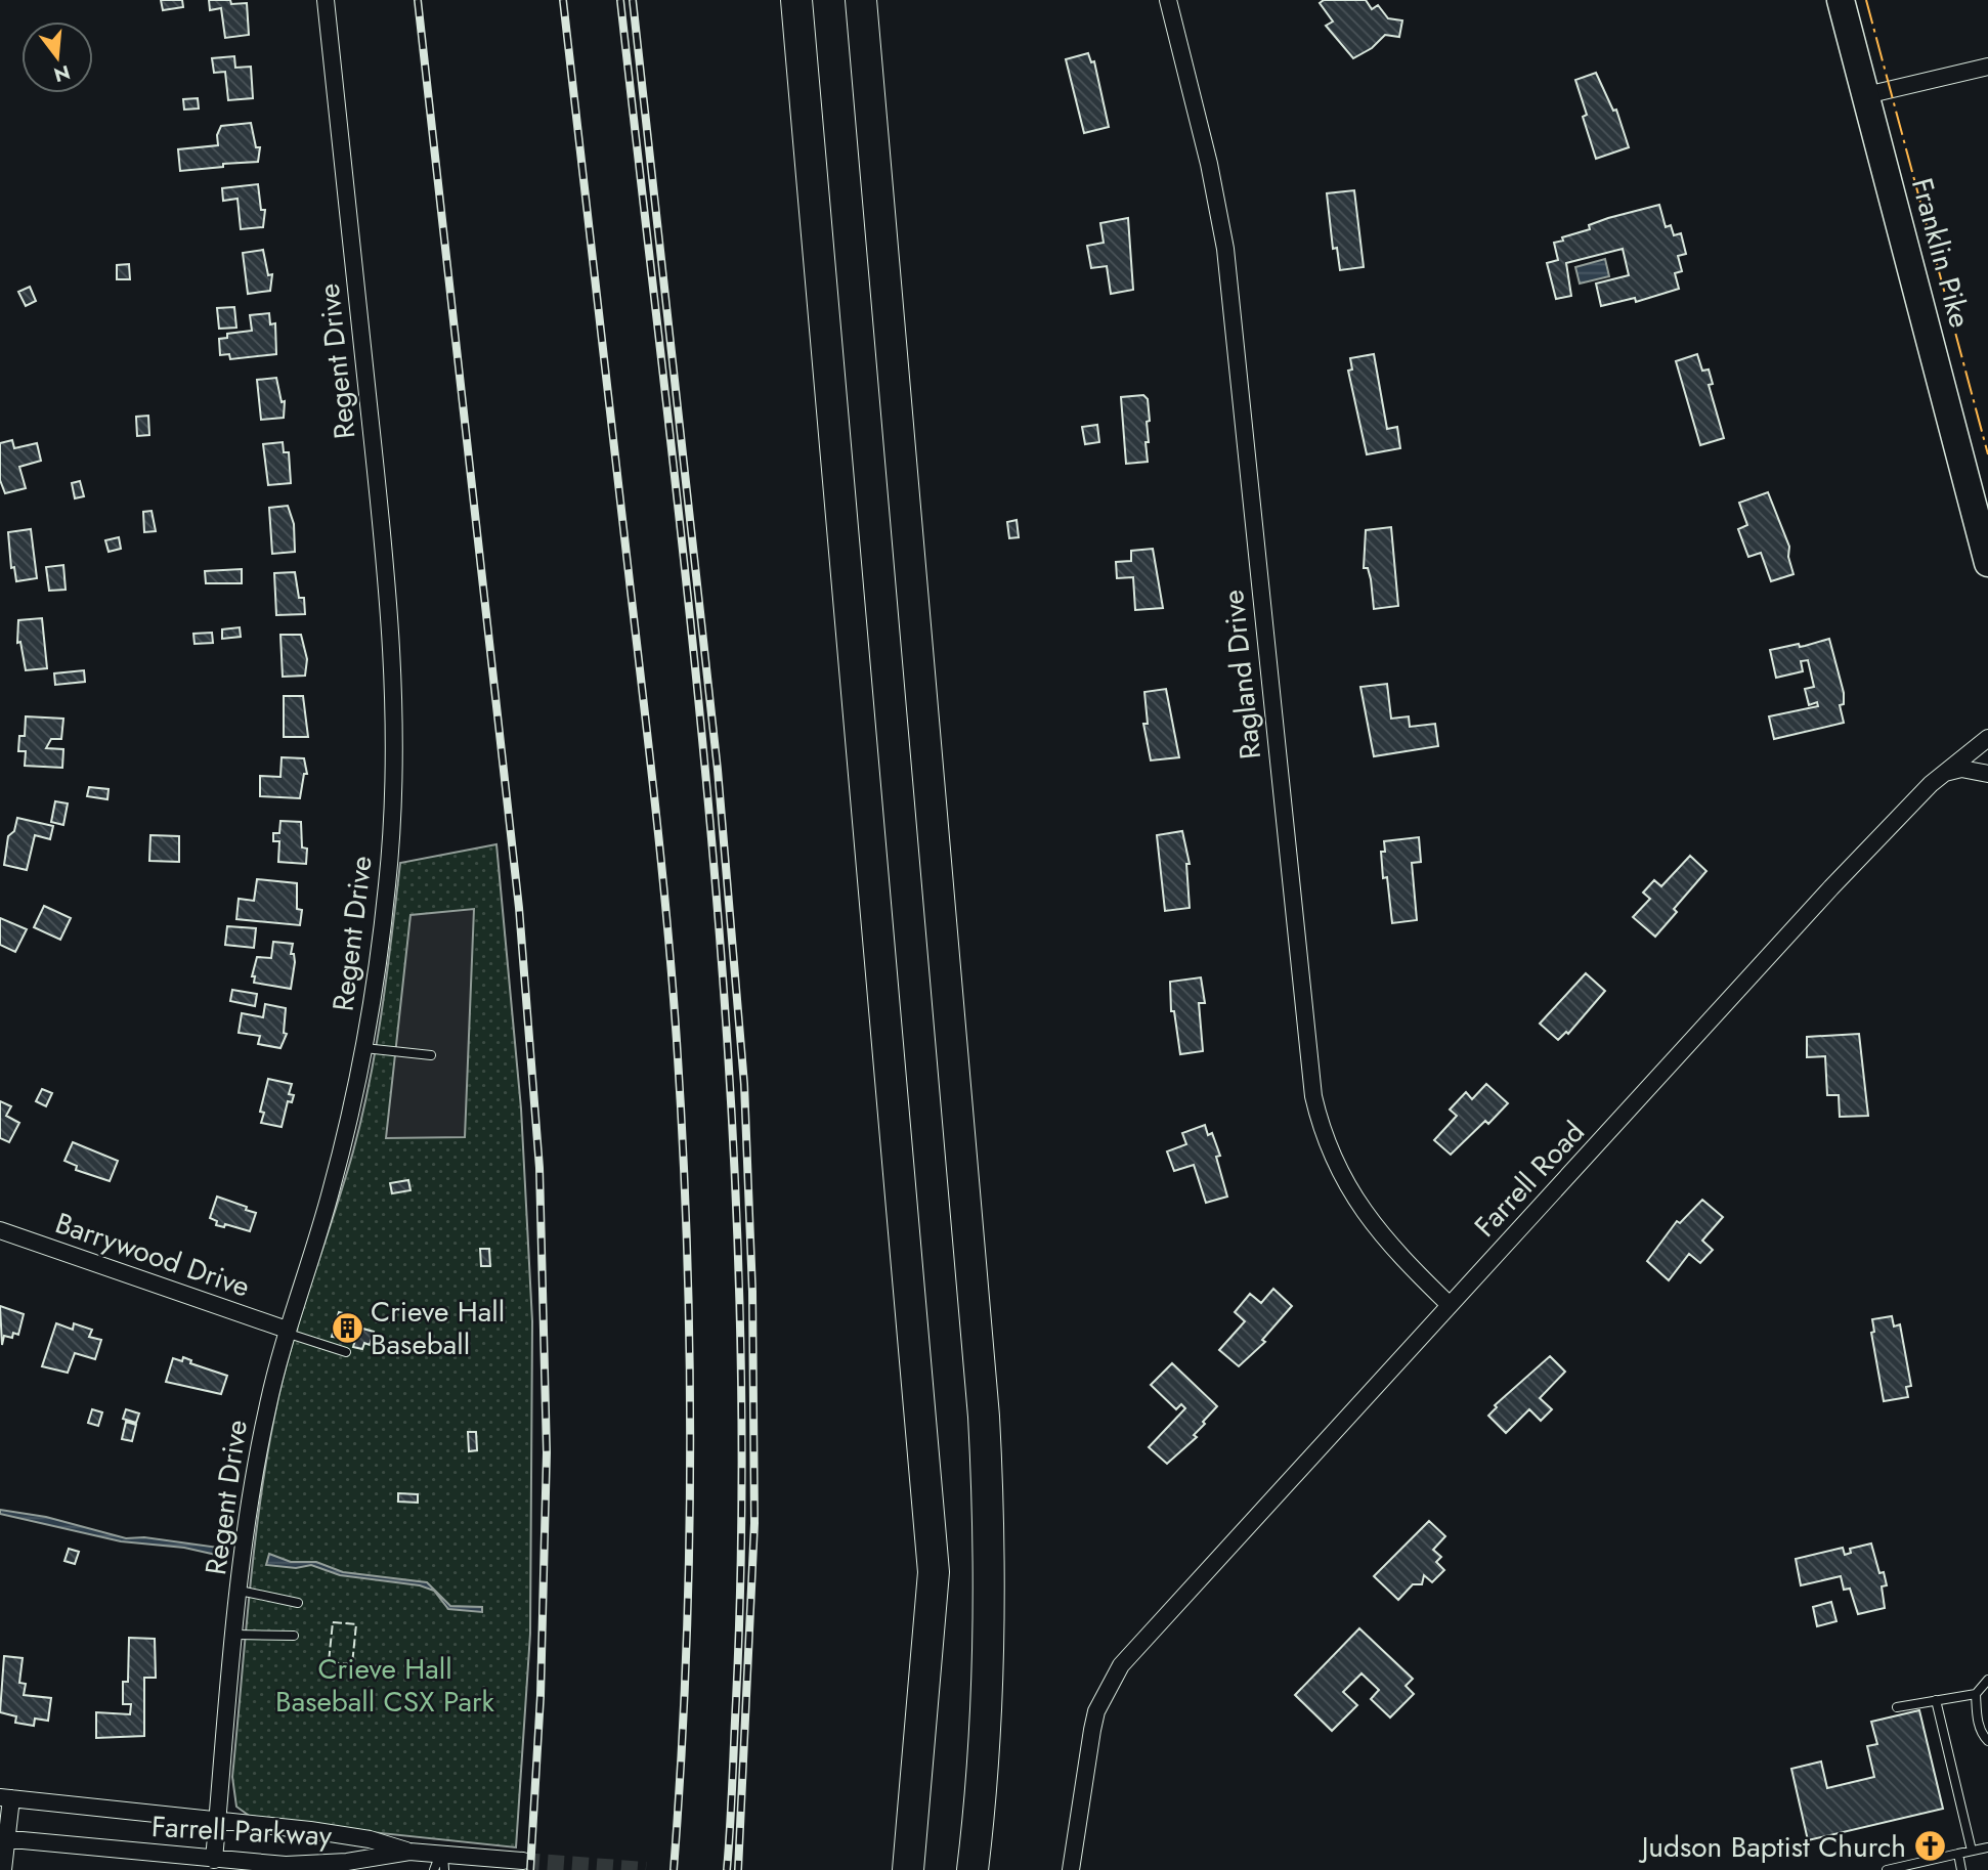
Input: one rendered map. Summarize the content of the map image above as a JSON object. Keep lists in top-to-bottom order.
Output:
{
  "streets": {
    "main road": ["Franklin Pike"],
    "street": [
      "Regent Drive",
      "Ragland Drive",
      "Farrell Road",
      "Barrywood Drive",
      "Farrell Parkway"
    ]
  },
  "crossings": [
    ["Regent Drive", "Barrywood Drive"],
    ["Regent Drive", "Farrell Parkway"],
    ["Ragland Drive", "Farrell Road"]
  ],
  "parks": ["Crieve Hall Baseball CSX Park"],
  "places": {
    "building": ["Crieve Hall Baseball"],
    "church": ["Judson Baptist Church"]
  },
  "north": "bottom"
}
